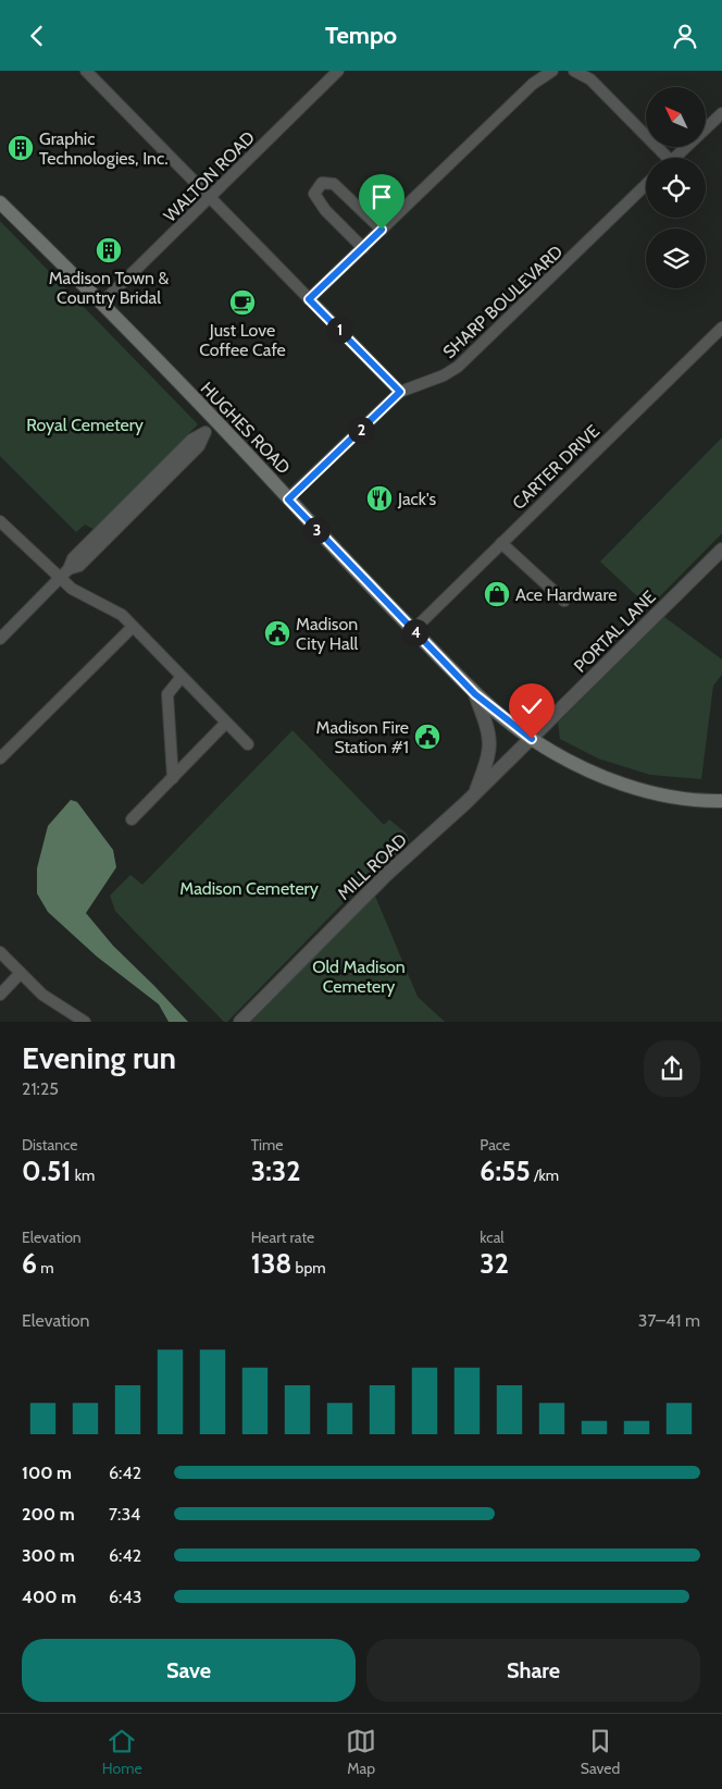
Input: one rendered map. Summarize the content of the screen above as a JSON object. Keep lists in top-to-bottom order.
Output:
{
  "streets": {
    "main road": ["HUGHES ROAD"],
    "street": [
      "WALTON ROAD",
      "SHARP BOULEVARD",
      "CARTER DRIVE",
      "PORTAL LANE",
      "MILL ROAD"
    ]
  },
  "crossings": [
    ["WALTON ROAD", "HUGHES ROAD"],
    ["SHARP BOULEVARD", "HUGHES ROAD"],
    ["HUGHES ROAD", "CARTER DRIVE"],
    ["HUGHES ROAD", "PORTAL LANE"],
    ["HUGHES ROAD", "MILL ROAD"],
    ["PORTAL LANE", "MILL ROAD"]
  ],
  "parks": ["Royal Cemetery", "Madison Cemetery", "Old Madison Cemetery"],
  "places": {
    "building": ["Graphic Technologies, Inc.", "Madison Town & Country Bridal"],
    "cafe": ["Just Love Coffee Cafe"],
    "restaurant": ["Jack's"],
    "shop": ["Ace Hardware"],
    "public building": ["Madison City Hall", "Madison Fire Station #1"]
  },
  "north": "top left",
  "page": {
    "header": "Tempo",
    "pins": [
      "1",
      "2",
      "3",
      "4"
    ],
    "heading": ["Evening run", "21:25"],
    "stats": [
      ["Distance", "0.51 km"],
      ["Time", "3:32"],
      ["Pace", "6:55 /km"],
      ["Elevation", "6 m"],
      ["Heart rate", "138 bpm"],
      ["kcal", "32"]
    ],
    "chart": ["Elevation", "37–41 m"],
    "list": [
      {
        "name": "100 m",
        "note": "6:42"
      },
      {
        "name": "200 m",
        "note": "7:34"
      },
      {
        "name": "300 m",
        "note": "6:42"
      },
      {
        "name": "400 m",
        "note": "6:43"
      }
    ],
    "buttons": ["Save", "Share"],
    "tabs": ["Home", "Map", "Saved"]
  }
}
